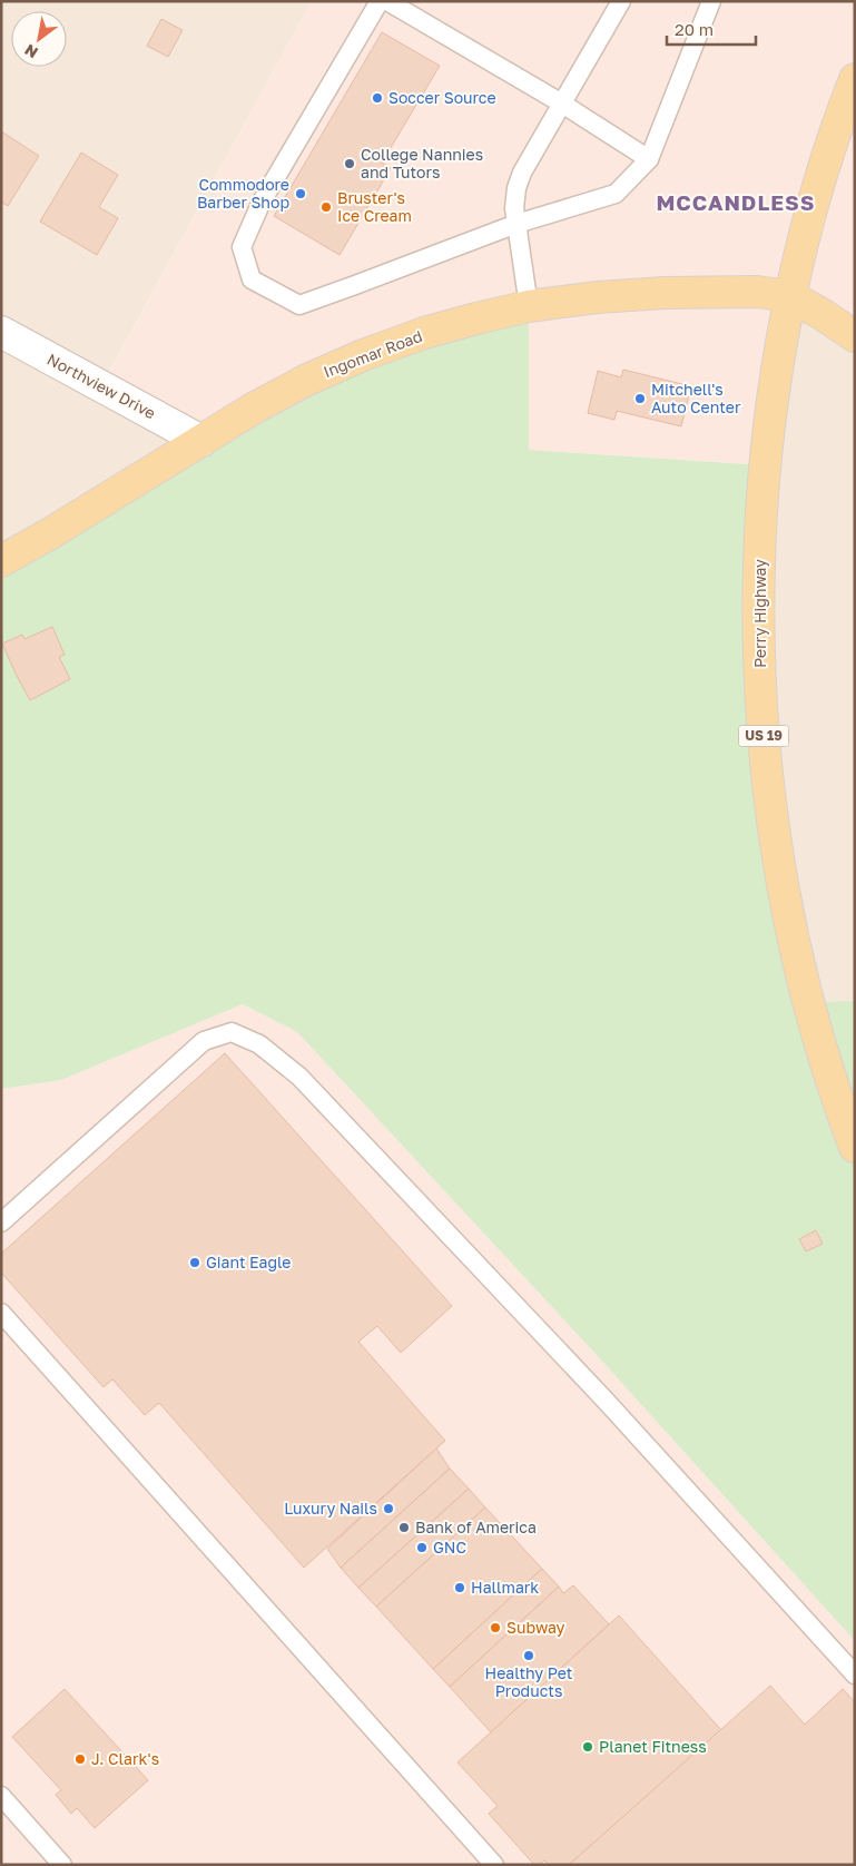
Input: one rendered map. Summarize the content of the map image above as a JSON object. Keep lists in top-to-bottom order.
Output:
{
  "streets": {
    "main road": ["Ingomar Road", "Perry Highway", "US 19"],
    "street": ["Northview Drive"]
  },
  "crossings": [
    ["Ingomar Road", "Northview Drive"],
    ["Ingomar Road", "Perry Highway"]
  ],
  "districts": ["MCCANDLESS"],
  "places": [
    "Soccer Source",
    "College Nannies and Tutors",
    "Commodore Barber Shop",
    "Bruster's Ice Cream",
    "Mitchell's Auto Center",
    "Giant Eagle",
    "Luxury Nails",
    "Bank of America",
    "GNC",
    "Hallmark",
    "Subway",
    "Healthy Pet Products",
    "Planet Fitness",
    "J. Clark's"
  ],
  "scale_bar": "20 m",
  "north": "bottom left"
}
